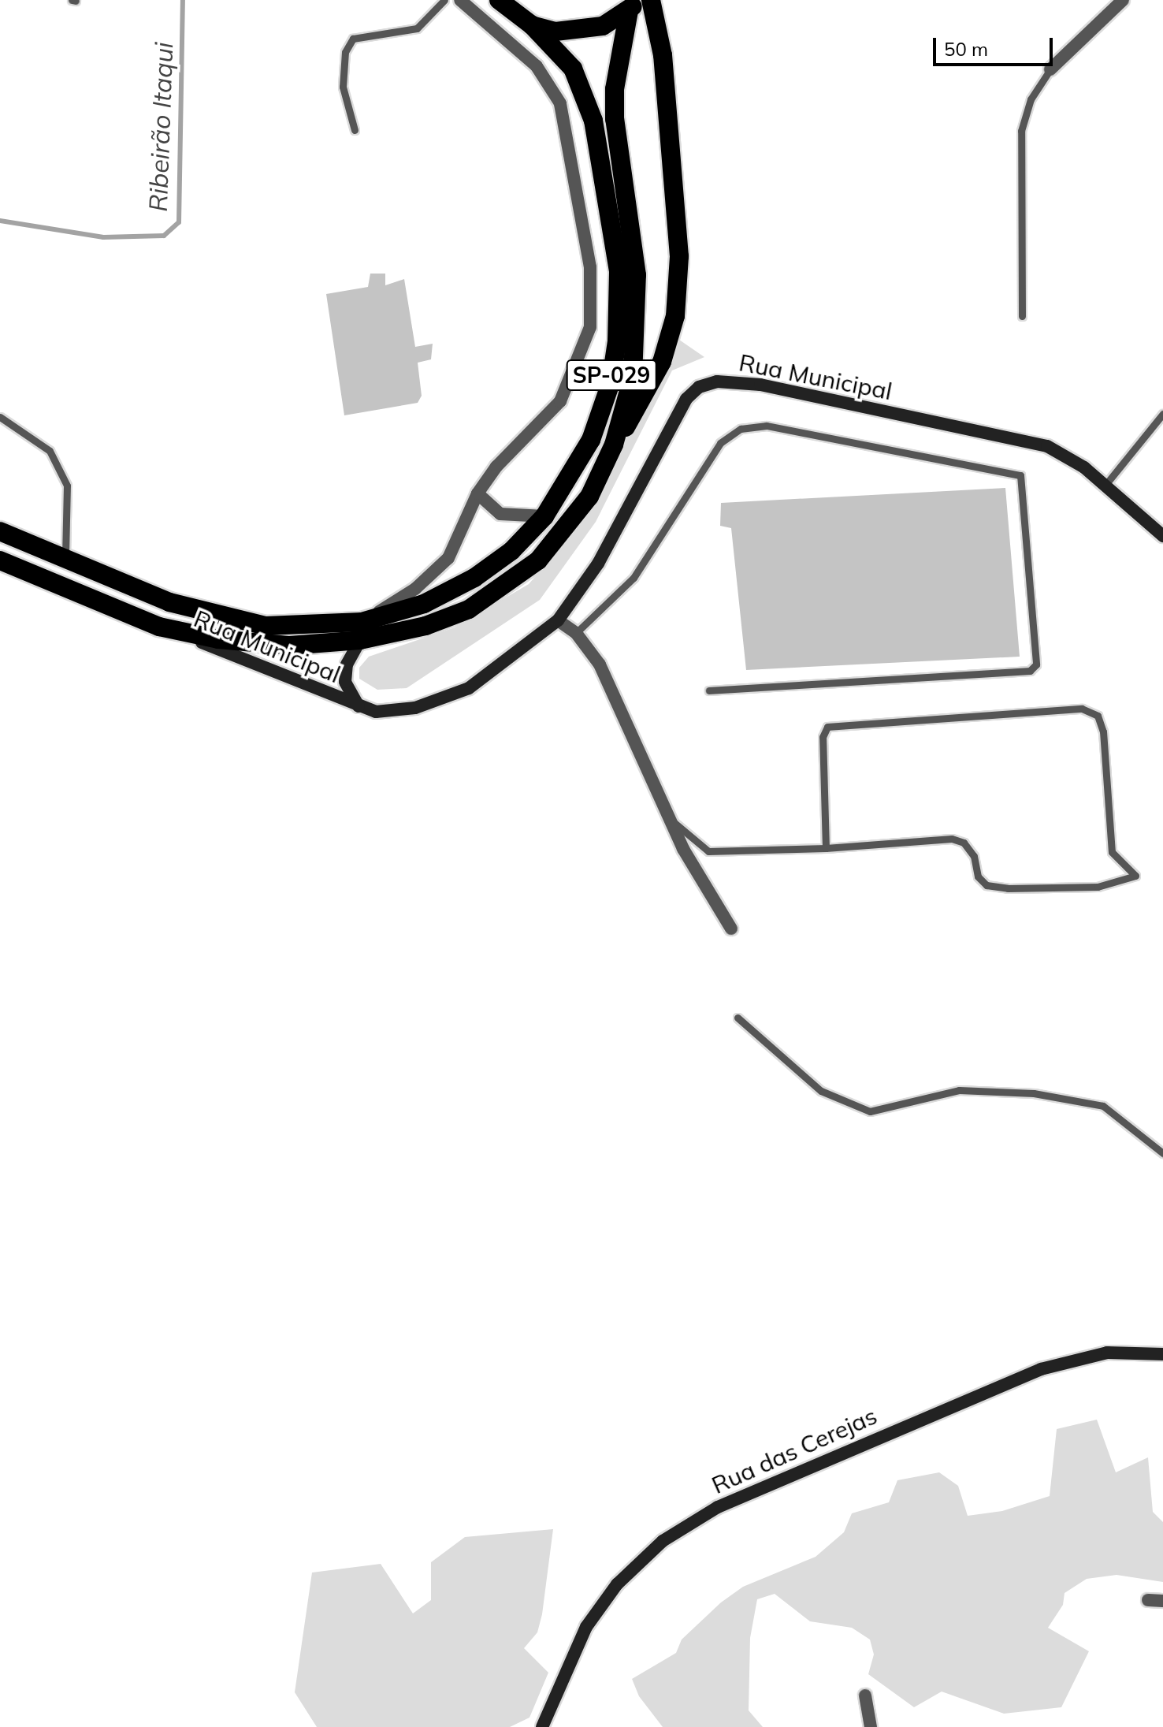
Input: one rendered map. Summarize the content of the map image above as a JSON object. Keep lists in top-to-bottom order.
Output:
{
  "streets": {
    "highway": ["SP-029"],
    "main road": ["Rua Municipal", "Rua das Cerejas"]
  },
  "crossings": [
    ["SP-029", "Rua Municipal"]
  ],
  "water": ["Ribeirão Itaqui"],
  "scale_bar": "50 m"
}
